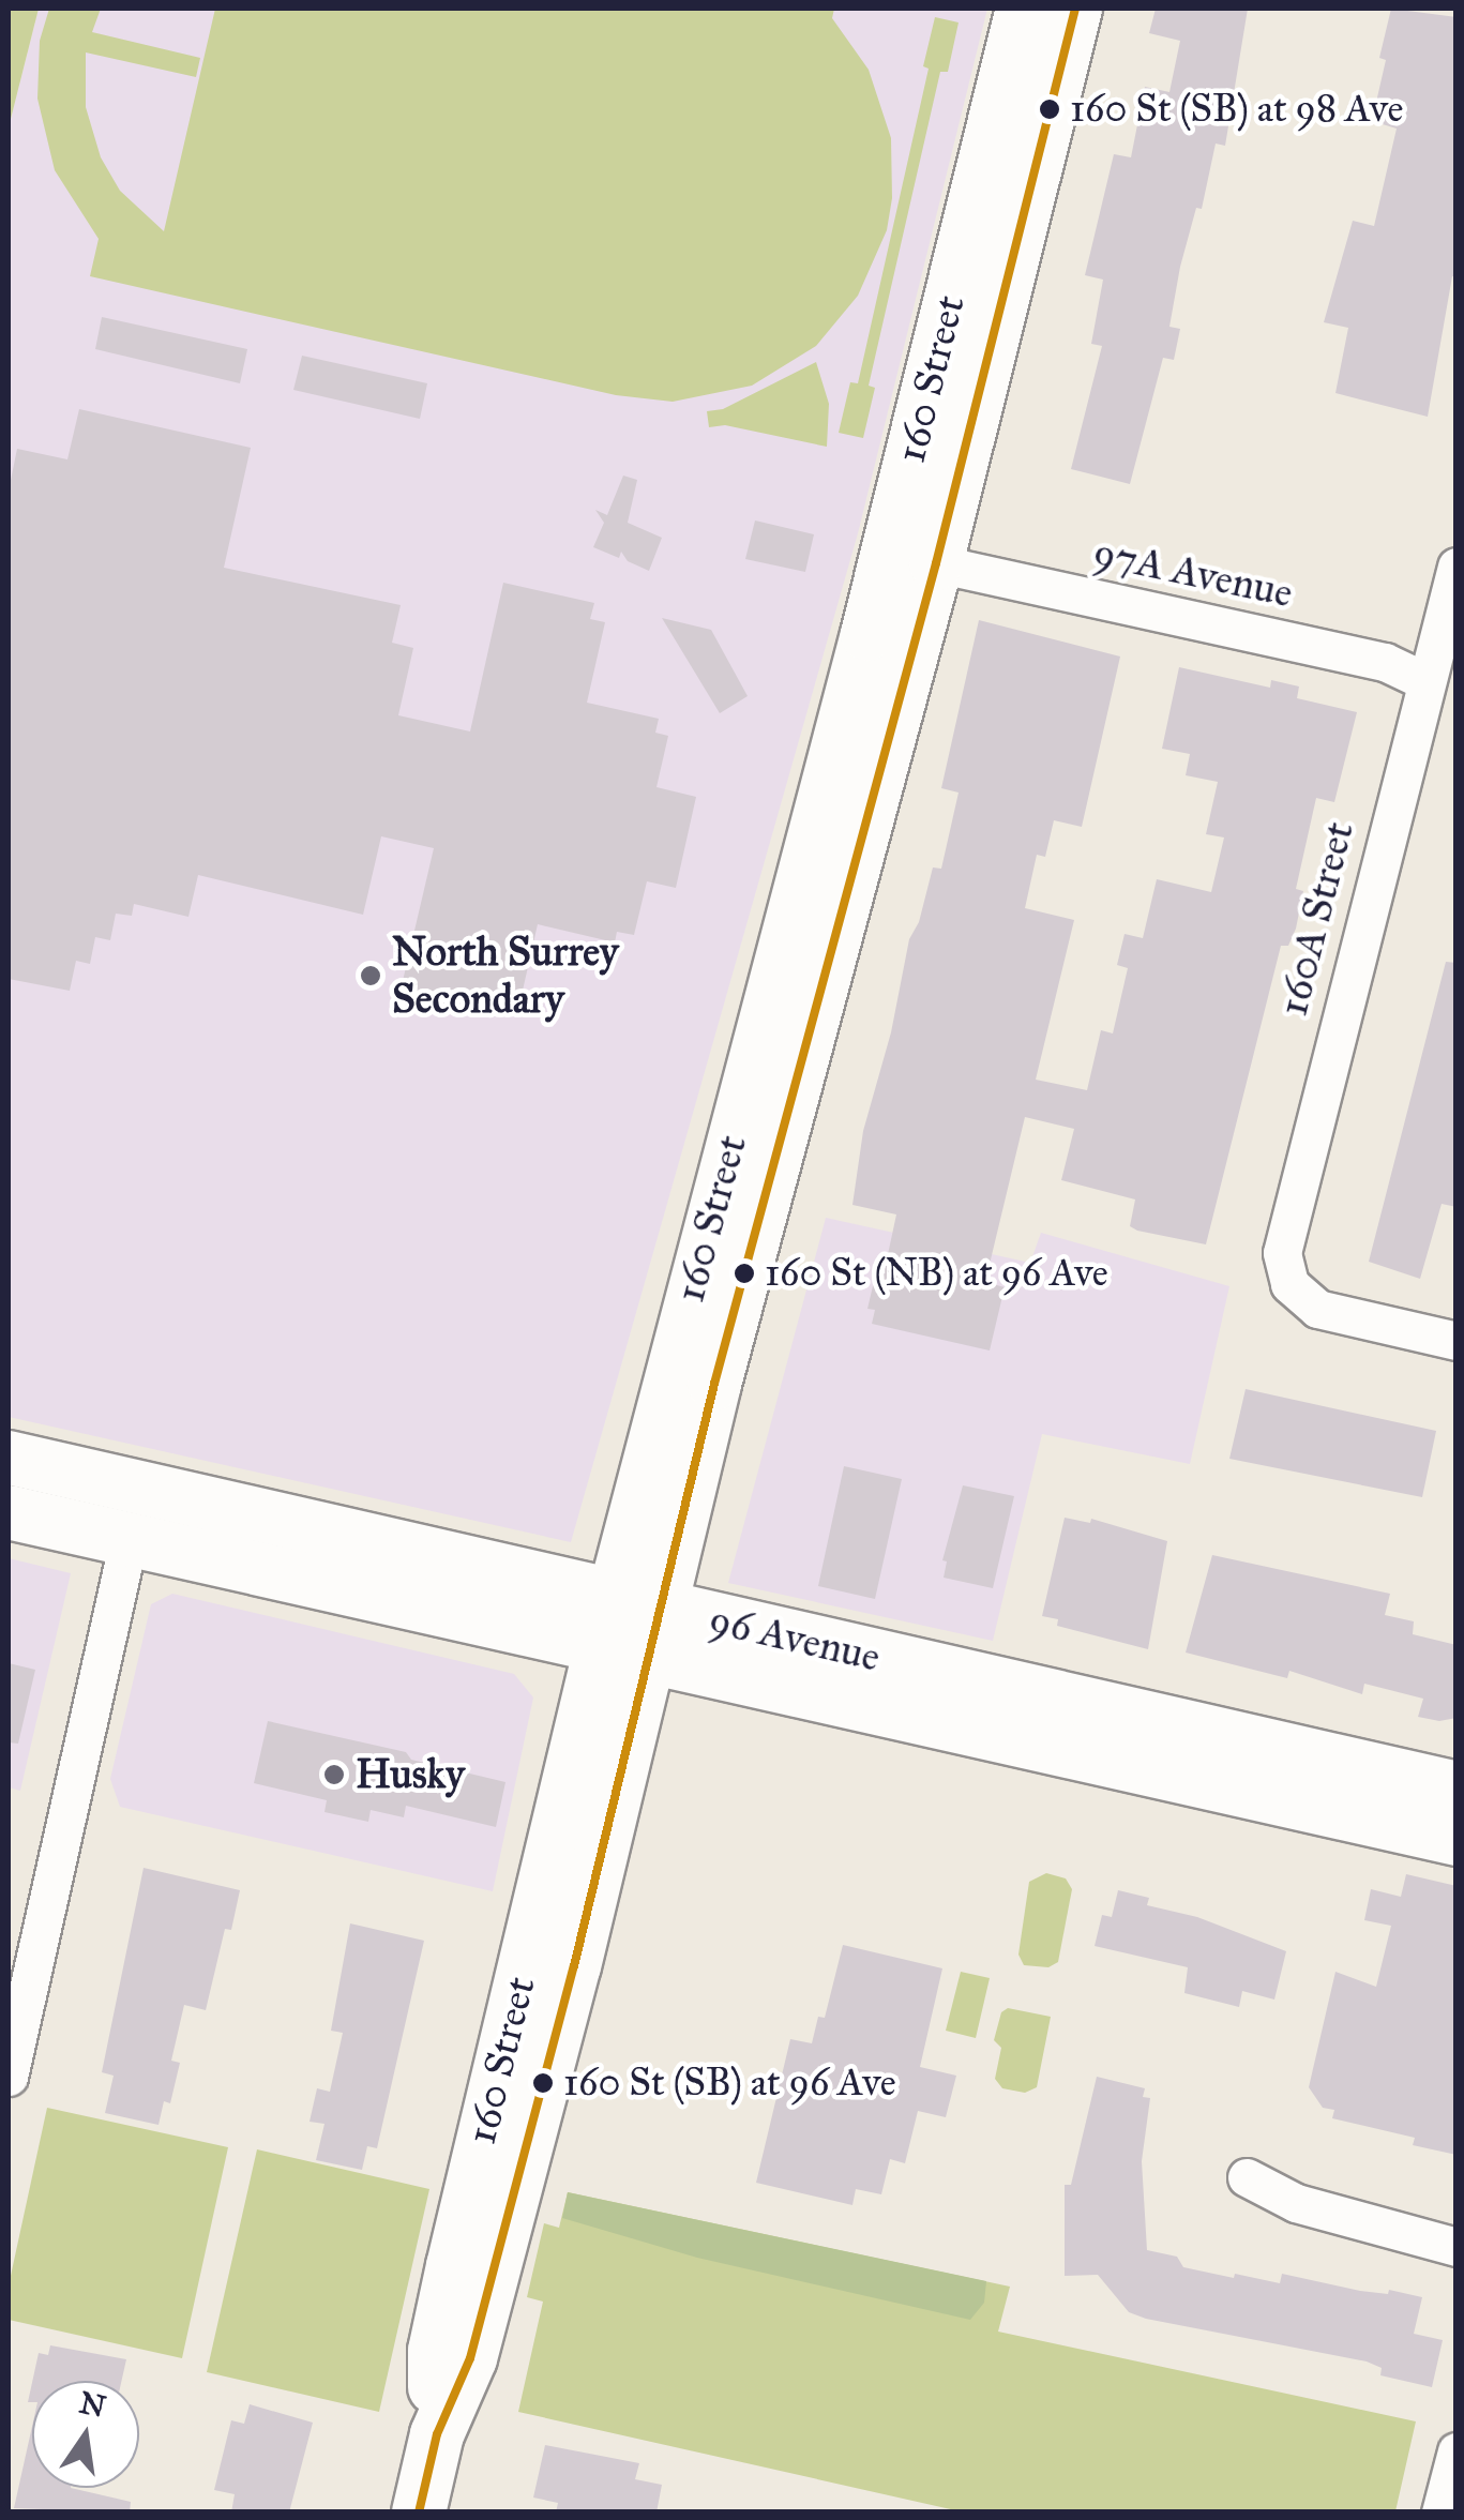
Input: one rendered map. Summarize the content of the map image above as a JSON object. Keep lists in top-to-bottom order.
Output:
{
  "streets": {
    "main road": ["160 Street", "96 Avenue"],
    "street": ["97A Avenue", "160A Street"]
  },
  "crossings": [
    ["160 Street", "97A Avenue"],
    ["160 Street", "96 Avenue"],
    ["97A Avenue", "160A Street"]
  ],
  "places": [
    "160 St (SB) at 98 Ave",
    "North Surrey Secondary",
    "160 St (NB) at 96 Ave",
    "Husky",
    "160 St (SB) at 96 Ave"
  ],
  "north": "top"
}
